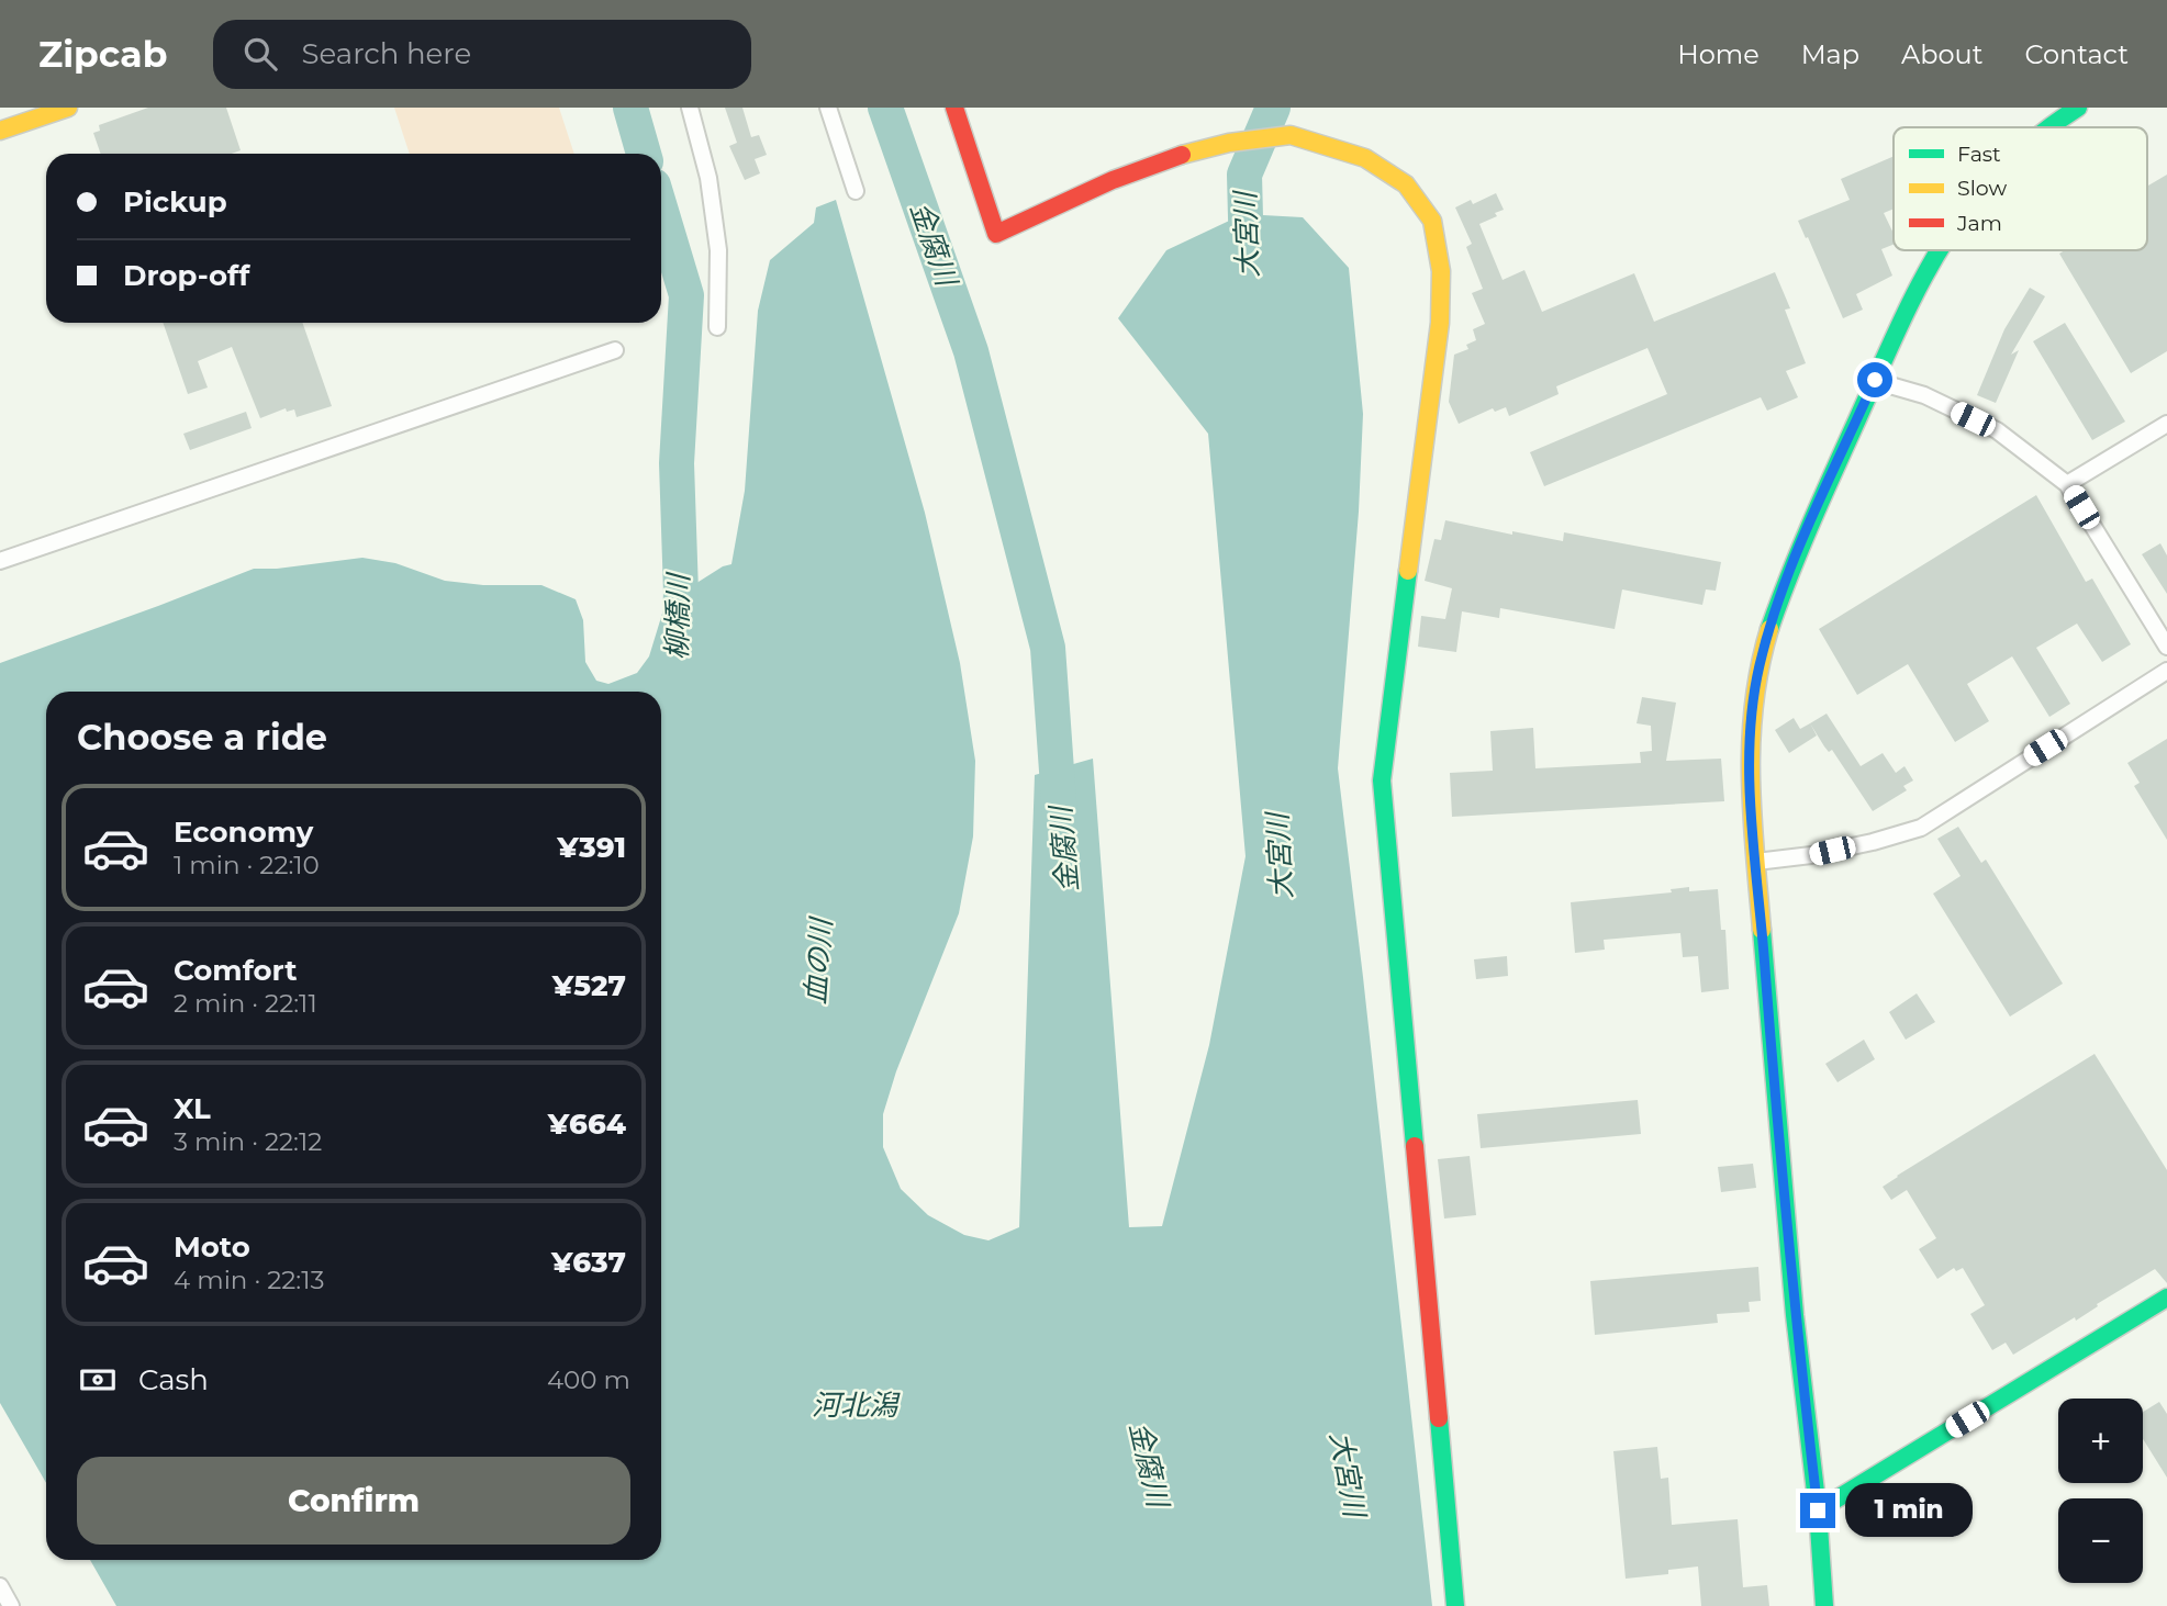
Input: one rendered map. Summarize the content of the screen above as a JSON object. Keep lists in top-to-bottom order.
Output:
{
  "water": [
    "大宮川",
    "金腐川",
    "柳橋川",
    "血の川",
    "河北潟"
  ],
  "legend": ["Fast", "Slow", "Jam"],
  "page": {
    "header": "Zipcab",
    "search": "Search here",
    "nav": [
      "Home",
      "Map",
      "About",
      "Contact"
    ],
    "banner": ["Pickup", "Drop-off"],
    "heading": "Choose a ride",
    "list": [
      {
        "name": "Economy",
        "note": "1 min · 22:10",
        "value": "¥391"
      },
      {
        "name": "Comfort",
        "note": "2 min · 22:11",
        "value": "¥527"
      },
      {
        "name": "XL",
        "note": "3 min · 22:12",
        "value": "¥664"
      },
      {
        "name": "Moto",
        "note": "4 min · 22:13",
        "value": "¥637"
      }
    ],
    "pay": ["Cash", "400 m"],
    "map_buttons": ["+", "−"],
    "buttons": "Confirm",
    "bubble": "1 min"
  }
}
